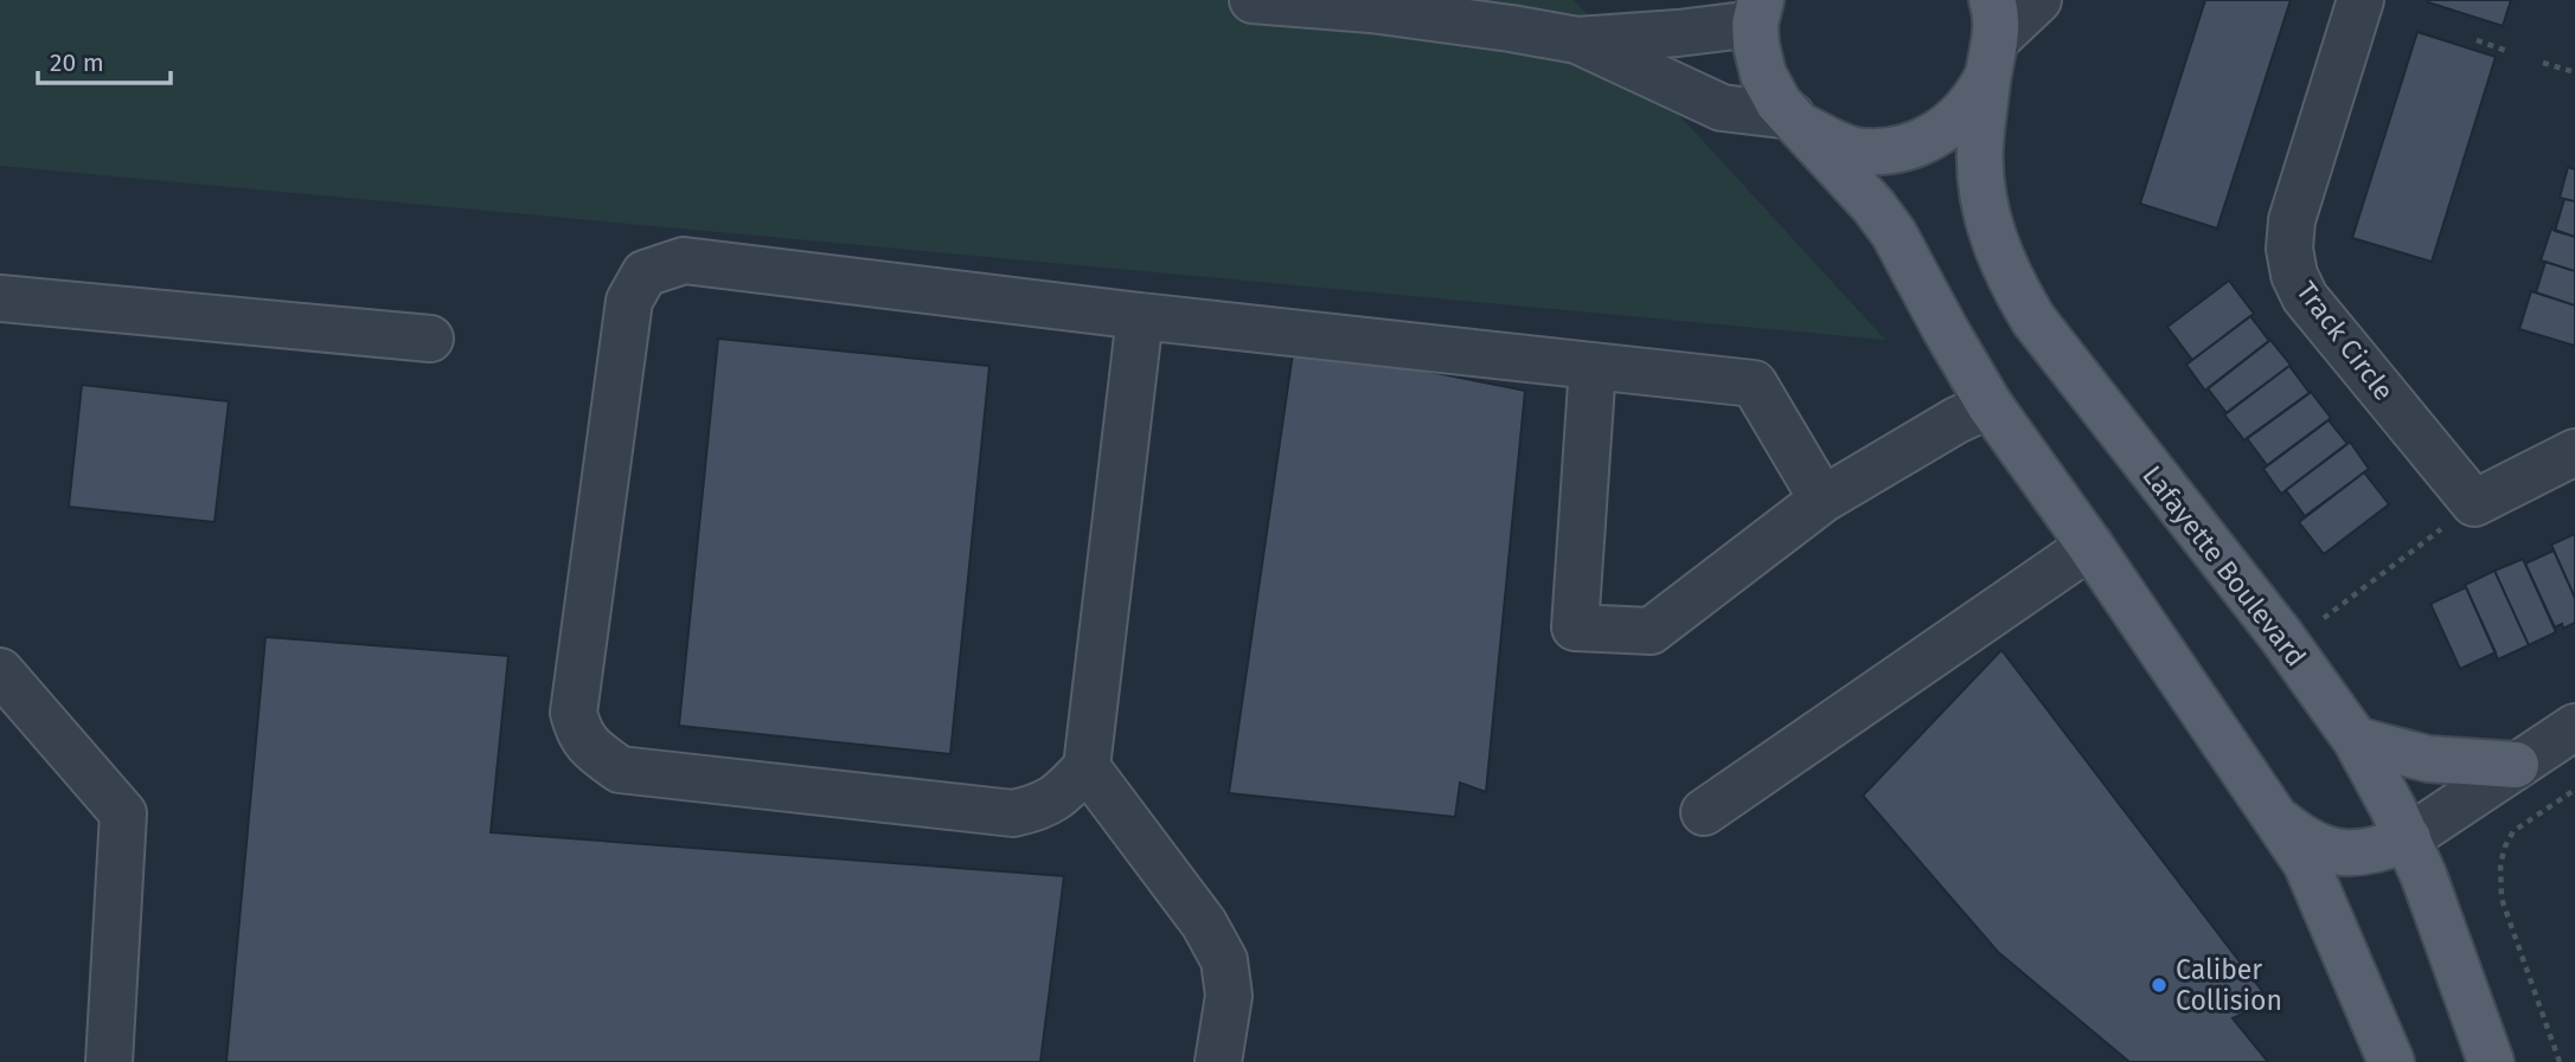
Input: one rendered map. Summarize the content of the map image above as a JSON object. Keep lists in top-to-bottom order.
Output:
{
  "streets": {
    "main road": ["Lafayette Boulevard"],
    "street": ["Track Circle"]
  },
  "places": ["Caliber Collision"],
  "scale_bar": "20 m"
}
